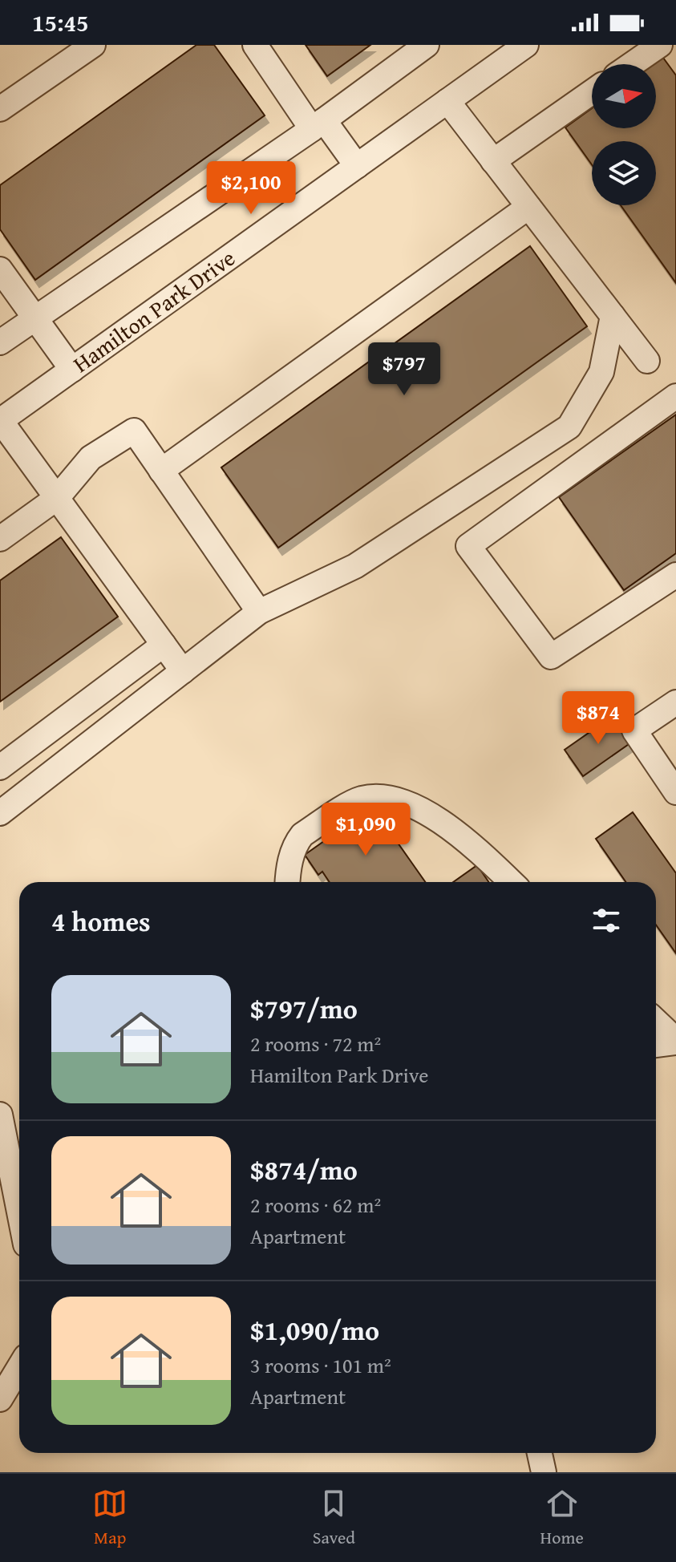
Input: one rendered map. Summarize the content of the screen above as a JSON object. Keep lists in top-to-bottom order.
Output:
{
  "streets": {
    "street": ["Hamilton Park Drive"]
  },
  "north": "right",
  "page": {
    "status": "15:45",
    "price": [
      "$2,100",
      "$797",
      "$874",
      "$1,090"
    ],
    "heading": "4 homes",
    "list": [
      {
        "name": "$797/mo",
        "note": "2 rooms · 72 m² · Hamilton Park Drive"
      },
      {
        "name": "$874/mo",
        "note": "2 rooms · 62 m² · Apartment"
      },
      {
        "name": "$1,090/mo",
        "note": "3 rooms · 101 m² · Apartment"
      }
    ],
    "tabs": ["Map", "Saved", "Home"]
  }
}
